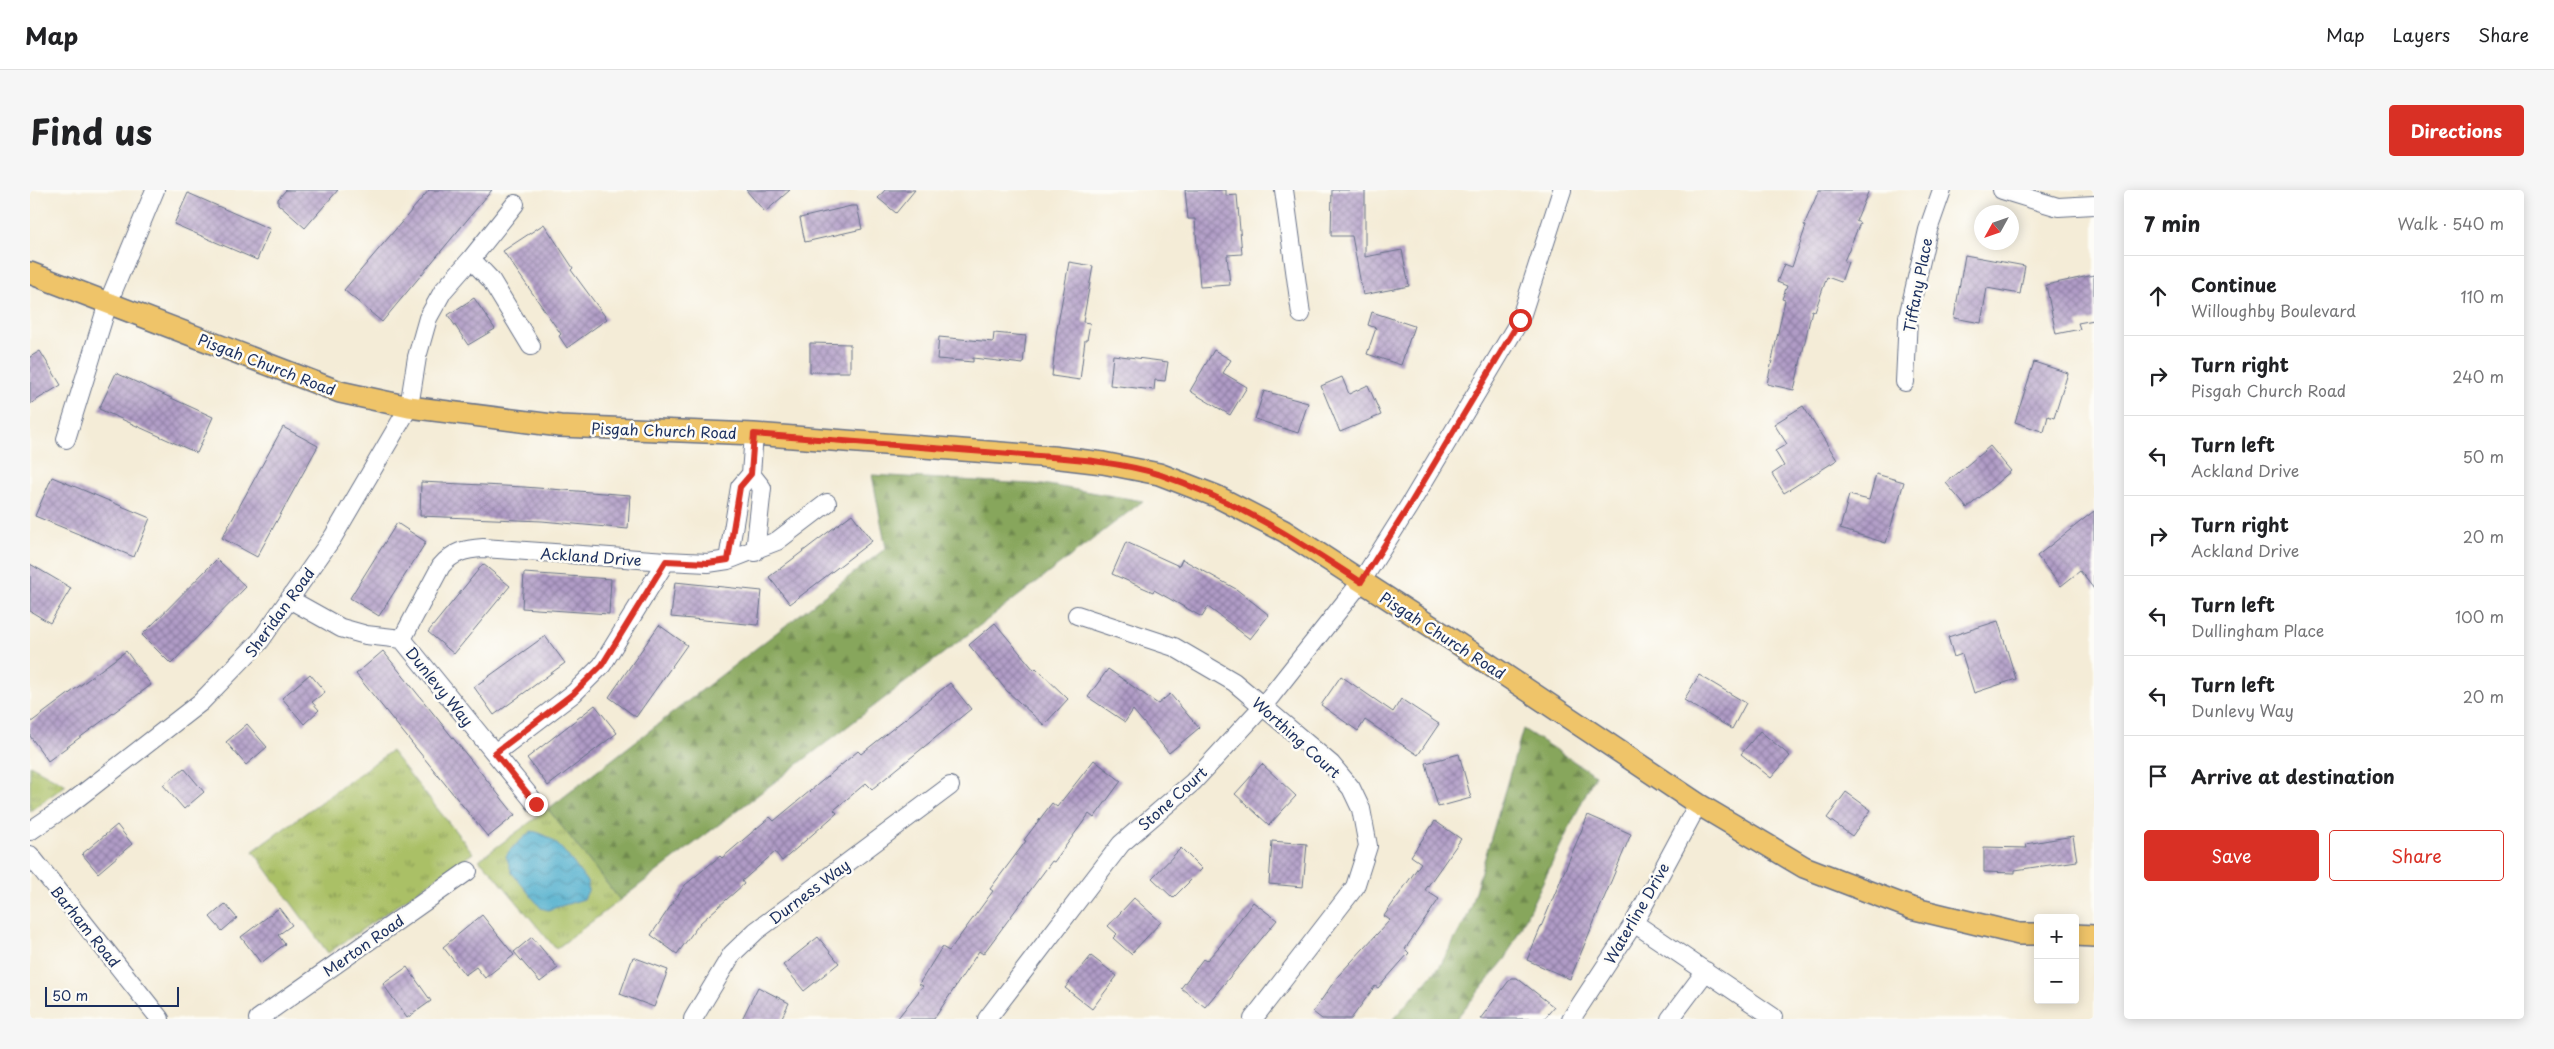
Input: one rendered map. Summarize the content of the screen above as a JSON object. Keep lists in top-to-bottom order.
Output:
{
  "streets": {
    "main road": ["Pisgah Church Road"],
    "street": [
      "Tiffany Place",
      "Ackland Drive",
      "Sheridan Road",
      "Dunlevy Way",
      "Worthing Court",
      "Stone Court",
      "Durness Way",
      "Waterline Drive",
      "Barham Road",
      "Merton Road"
    ]
  },
  "crossings": [
    ["Pisgah Church Road", "Sheridan Road"],
    ["Pisgah Church Road", "Stone Court"],
    ["Pisgah Church Road", "Waterline Drive"],
    ["Ackland Drive", "Dunlevy Way"],
    ["Sheridan Road", "Dunlevy Way"],
    ["Worthing Court", "Stone Court"]
  ],
  "scale_bar": "50 m",
  "north": "bottom left",
  "page": {
    "header": "Map",
    "nav": ["Map", "Layers", "Share"],
    "title": "Find us",
    "buttons": [
      "Directions",
      ["Save", "Share"]
    ],
    "heading": ["7 min", "Walk · 540 m"],
    "list": [
      ["Continue", "Willoughby Boulevard", "110 m"],
      ["Turn right", "Pisgah Church Road", "240 m"],
      ["Turn left", "Ackland Drive", "50 m"],
      ["Turn right", "Ackland Drive", "20 m"],
      ["Turn left", "Dullingham Place", "100 m"],
      ["Turn left", "Dunlevy Way", "20 m"],
      "Arrive at destination"
    ],
    "map_buttons": ["+", "−"],
    "scale": "50 m"
  }
}
